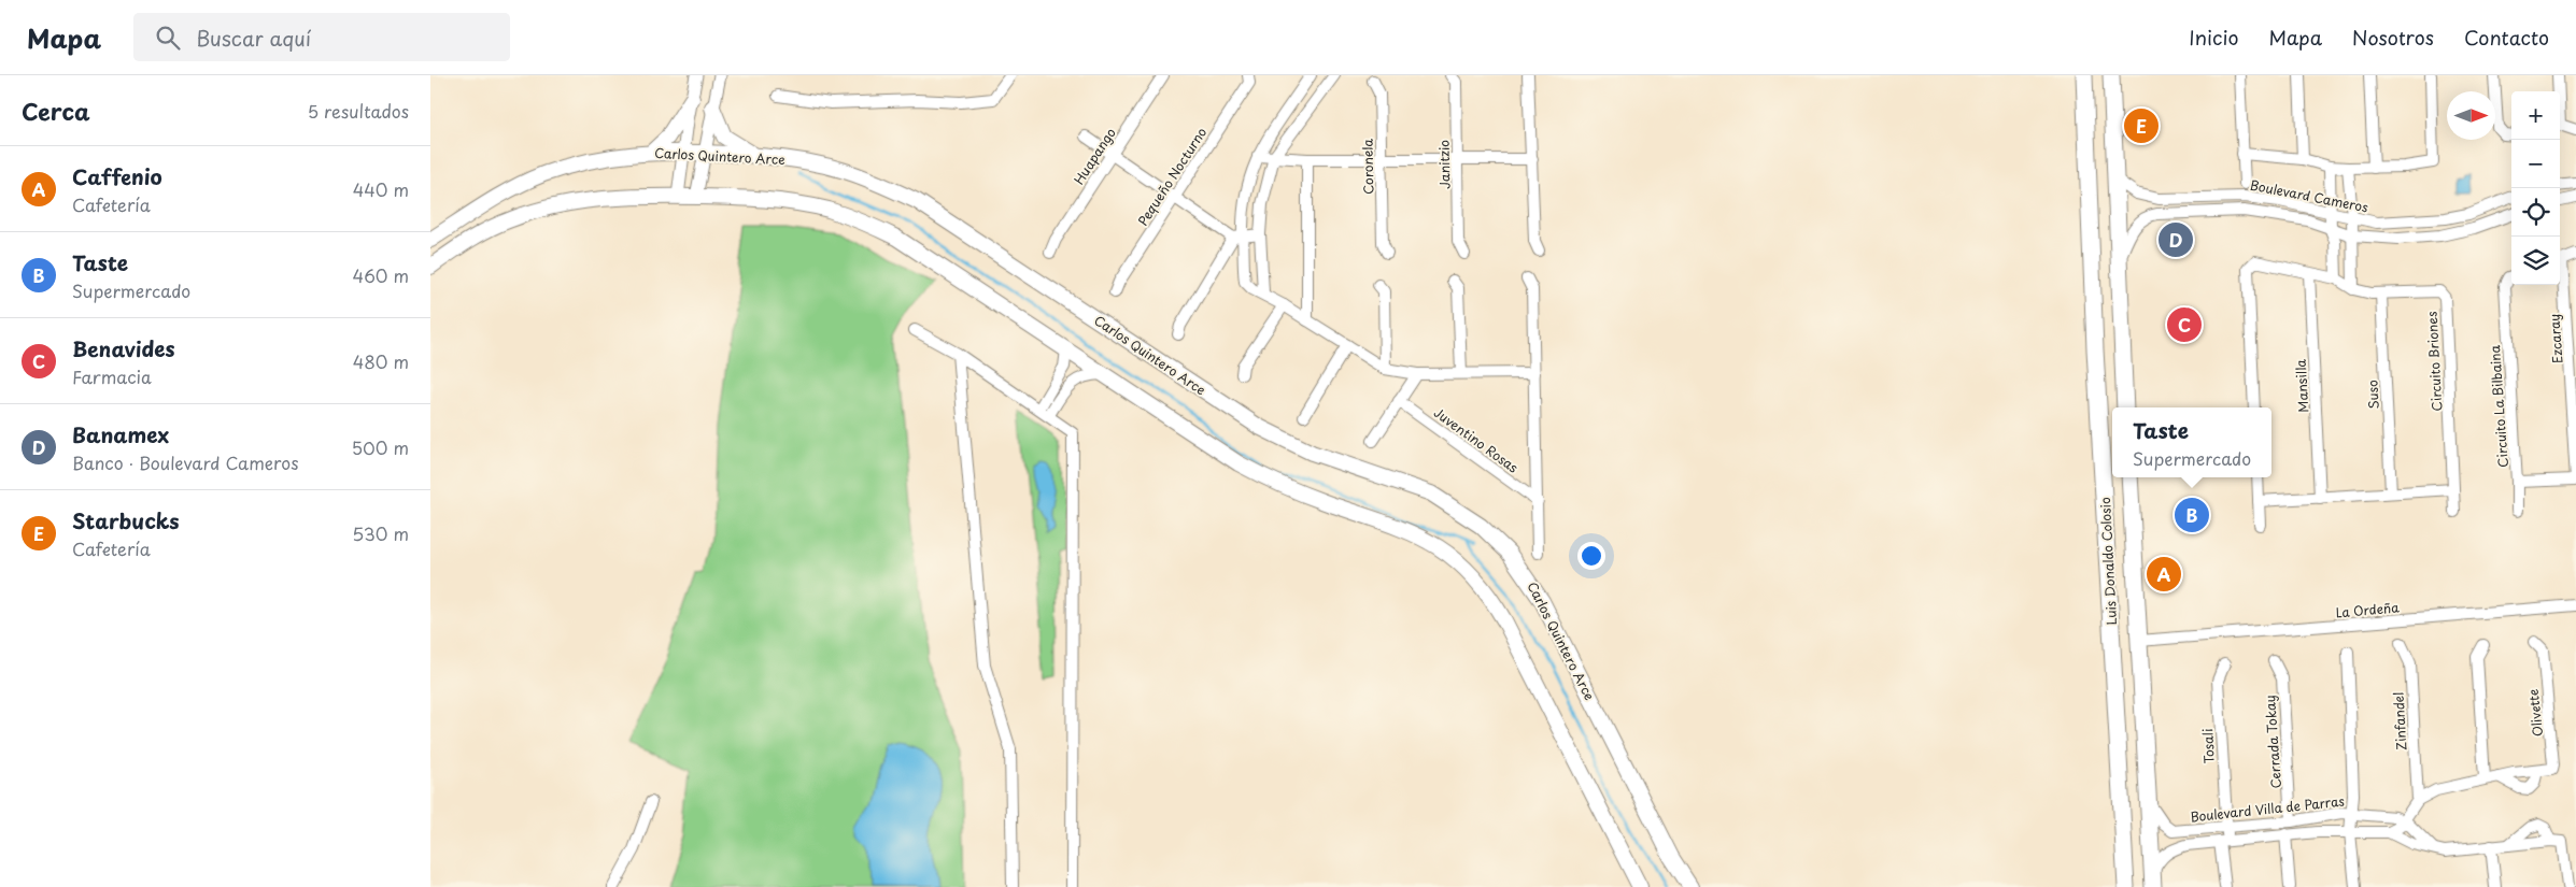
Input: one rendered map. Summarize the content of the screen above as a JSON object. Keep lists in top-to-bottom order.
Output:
{
  "streets": {
    "main road": ["Carlos Quintero Arce", "Luis Donaldo Colosio"],
    "street": [
      "Huapango",
      "Janitzio",
      "Coronela",
      "Pequeño Nocturno",
      "Boulevard Cameros",
      "Ezcaray",
      "Circuito Briones",
      "Mansilla",
      "Suso",
      "Circuito La Bilbaina",
      "Juventino Rosas",
      "La Ordeña",
      "Olivette",
      "Zinfandel",
      "Cerrada Tokay",
      "Tosali",
      "Boulevard Villa de Parras"
    ]
  },
  "crossings": [
    ["Ezcaray", "Circuito La Bilbaina"],
    ["Circuito Briones", "Mansilla"],
    ["Circuito Briones", "Suso"],
    ["Luis Donaldo Colosio", "La Ordeña"],
    ["Luis Donaldo Colosio", "Boulevard Villa de Parras"],
    ["Cerrada Tokay", "Boulevard Villa de Parras"],
    ["Tosali", "Boulevard Villa de Parras"]
  ],
  "north": "right",
  "page": {
    "header": "Mapa",
    "search": "Buscar aquí",
    "nav": [
      "Inicio",
      "Mapa",
      "Nosotros",
      "Contacto"
    ],
    "heading": ["Cerca", "5 resultados"],
    "map_buttons": ["+", "−"],
    "pins": [
      "E",
      "D",
      "C",
      "B",
      "A"
    ],
    "list": [
      {
        "mark": "A",
        "name": "Caffenio",
        "note": "Cafetería",
        "value": "440 m"
      },
      {
        "mark": "B",
        "name": "Taste",
        "note": "Supermercado",
        "value": "460 m"
      },
      {
        "mark": "C",
        "name": "Benavides",
        "note": "Farmacia",
        "value": "480 m"
      },
      {
        "mark": "D",
        "name": "Banamex",
        "note": "Banco · Boulevard Cameros",
        "value": "500 m"
      },
      {
        "mark": "E",
        "name": "Starbucks",
        "note": "Cafetería",
        "value": "530 m"
      }
    ],
    "popup": ["Taste", "Supermercado"]
  }
}
